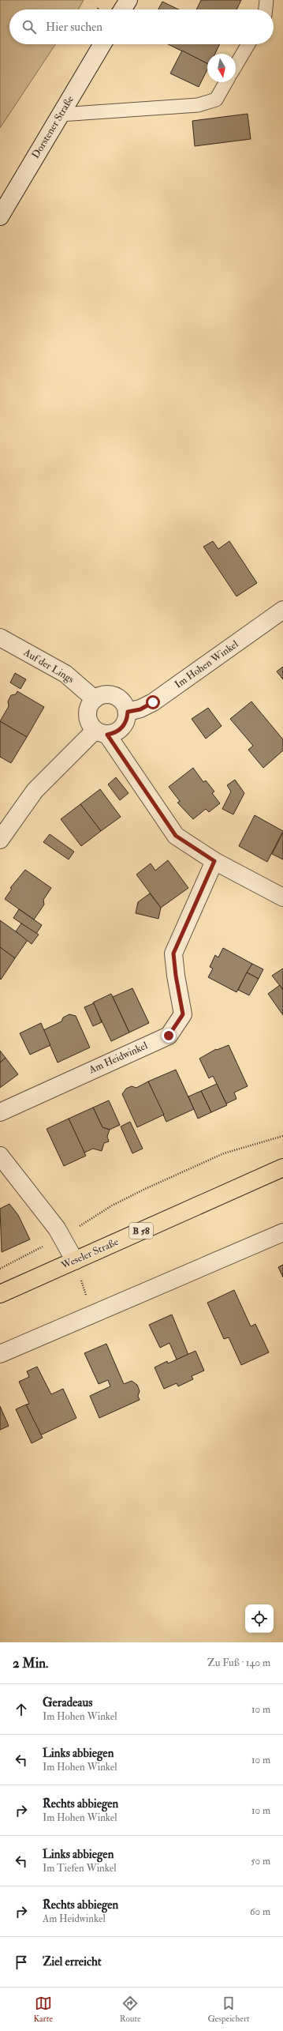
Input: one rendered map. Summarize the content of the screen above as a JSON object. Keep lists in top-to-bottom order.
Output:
{
  "streets": {
    "main road": ["B 58", "Weseler Straße"],
    "street": [
      "Dorstener Straße",
      "Im Hohen Winkel",
      "Auf der Lings",
      "Am Heidwinkel"
    ]
  },
  "crossings": [
    ["Im Hohen Winkel", "Auf der Lings"]
  ],
  "north": "bottom",
  "page": {
    "search": "Hier suchen",
    "heading": ["2 Min.", "Zu Fuß · 140 m"],
    "list": [
      ["Geradeaus", "Im Hohen Winkel", "10 m"],
      ["Links abbiegen", "Im Hohen Winkel", "10 m"],
      ["Rechts abbiegen", "Im Hohen Winkel", "10 m"],
      ["Links abbiegen", "Im Tiefen Winkel", "50 m"],
      ["Rechts abbiegen", "Am Heidwinkel", "60 m"],
      "Ziel erreicht"
    ],
    "nav": ["Karte", "Route", "Gespeichert"]
  }
}
